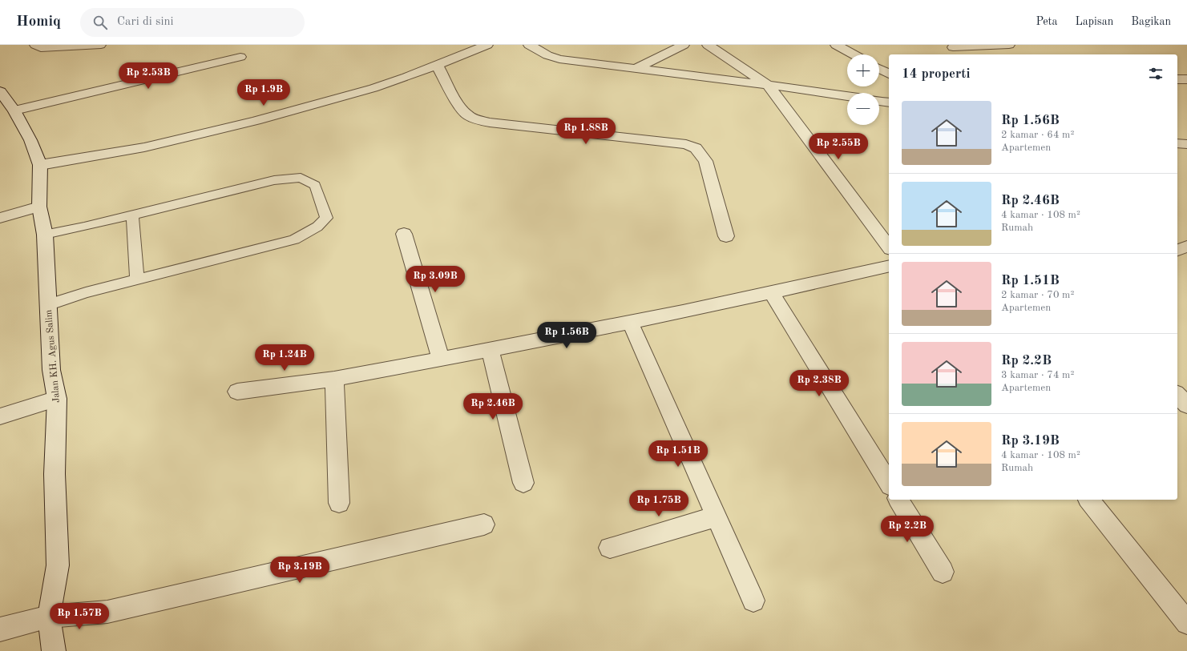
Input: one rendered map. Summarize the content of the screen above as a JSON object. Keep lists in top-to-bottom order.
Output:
{
  "streets": {
    "street": ["Jalan KH. Agus Salim"]
  },
  "page": {
    "header": "Homiq",
    "search": "Cari di sini",
    "nav": ["Peta", "Lapisan", "Bagikan"],
    "map_buttons": ["+", "−"],
    "heading": "14 properti",
    "price": [
      "Rp 2.53B",
      "Rp 1.9B",
      "Rp 1.88B",
      "Rp 2.55B",
      "Rp 3.09B",
      "Rp 1.56B",
      "Rp 1.24B",
      "Rp 2.38B",
      "Rp 2.46B",
      "Rp 1.51B",
      "Rp 1.75B",
      "Rp 2.2B",
      "Rp 3.19B",
      "Rp 1.57B"
    ],
    "list": [
      {
        "name": "Rp 1.56B",
        "note": "2 kamar · 64 m² · Apartemen"
      },
      {
        "name": "Rp 2.46B",
        "note": "4 kamar · 108 m² · Rumah"
      },
      {
        "name": "Rp 1.51B",
        "note": "2 kamar · 70 m² · Apartemen"
      },
      {
        "name": "Rp 2.2B",
        "note": "3 kamar · 74 m² · Apartemen"
      },
      {
        "name": "Rp 3.19B",
        "note": "4 kamar · 108 m² · Rumah"
      }
    ]
  }
}
